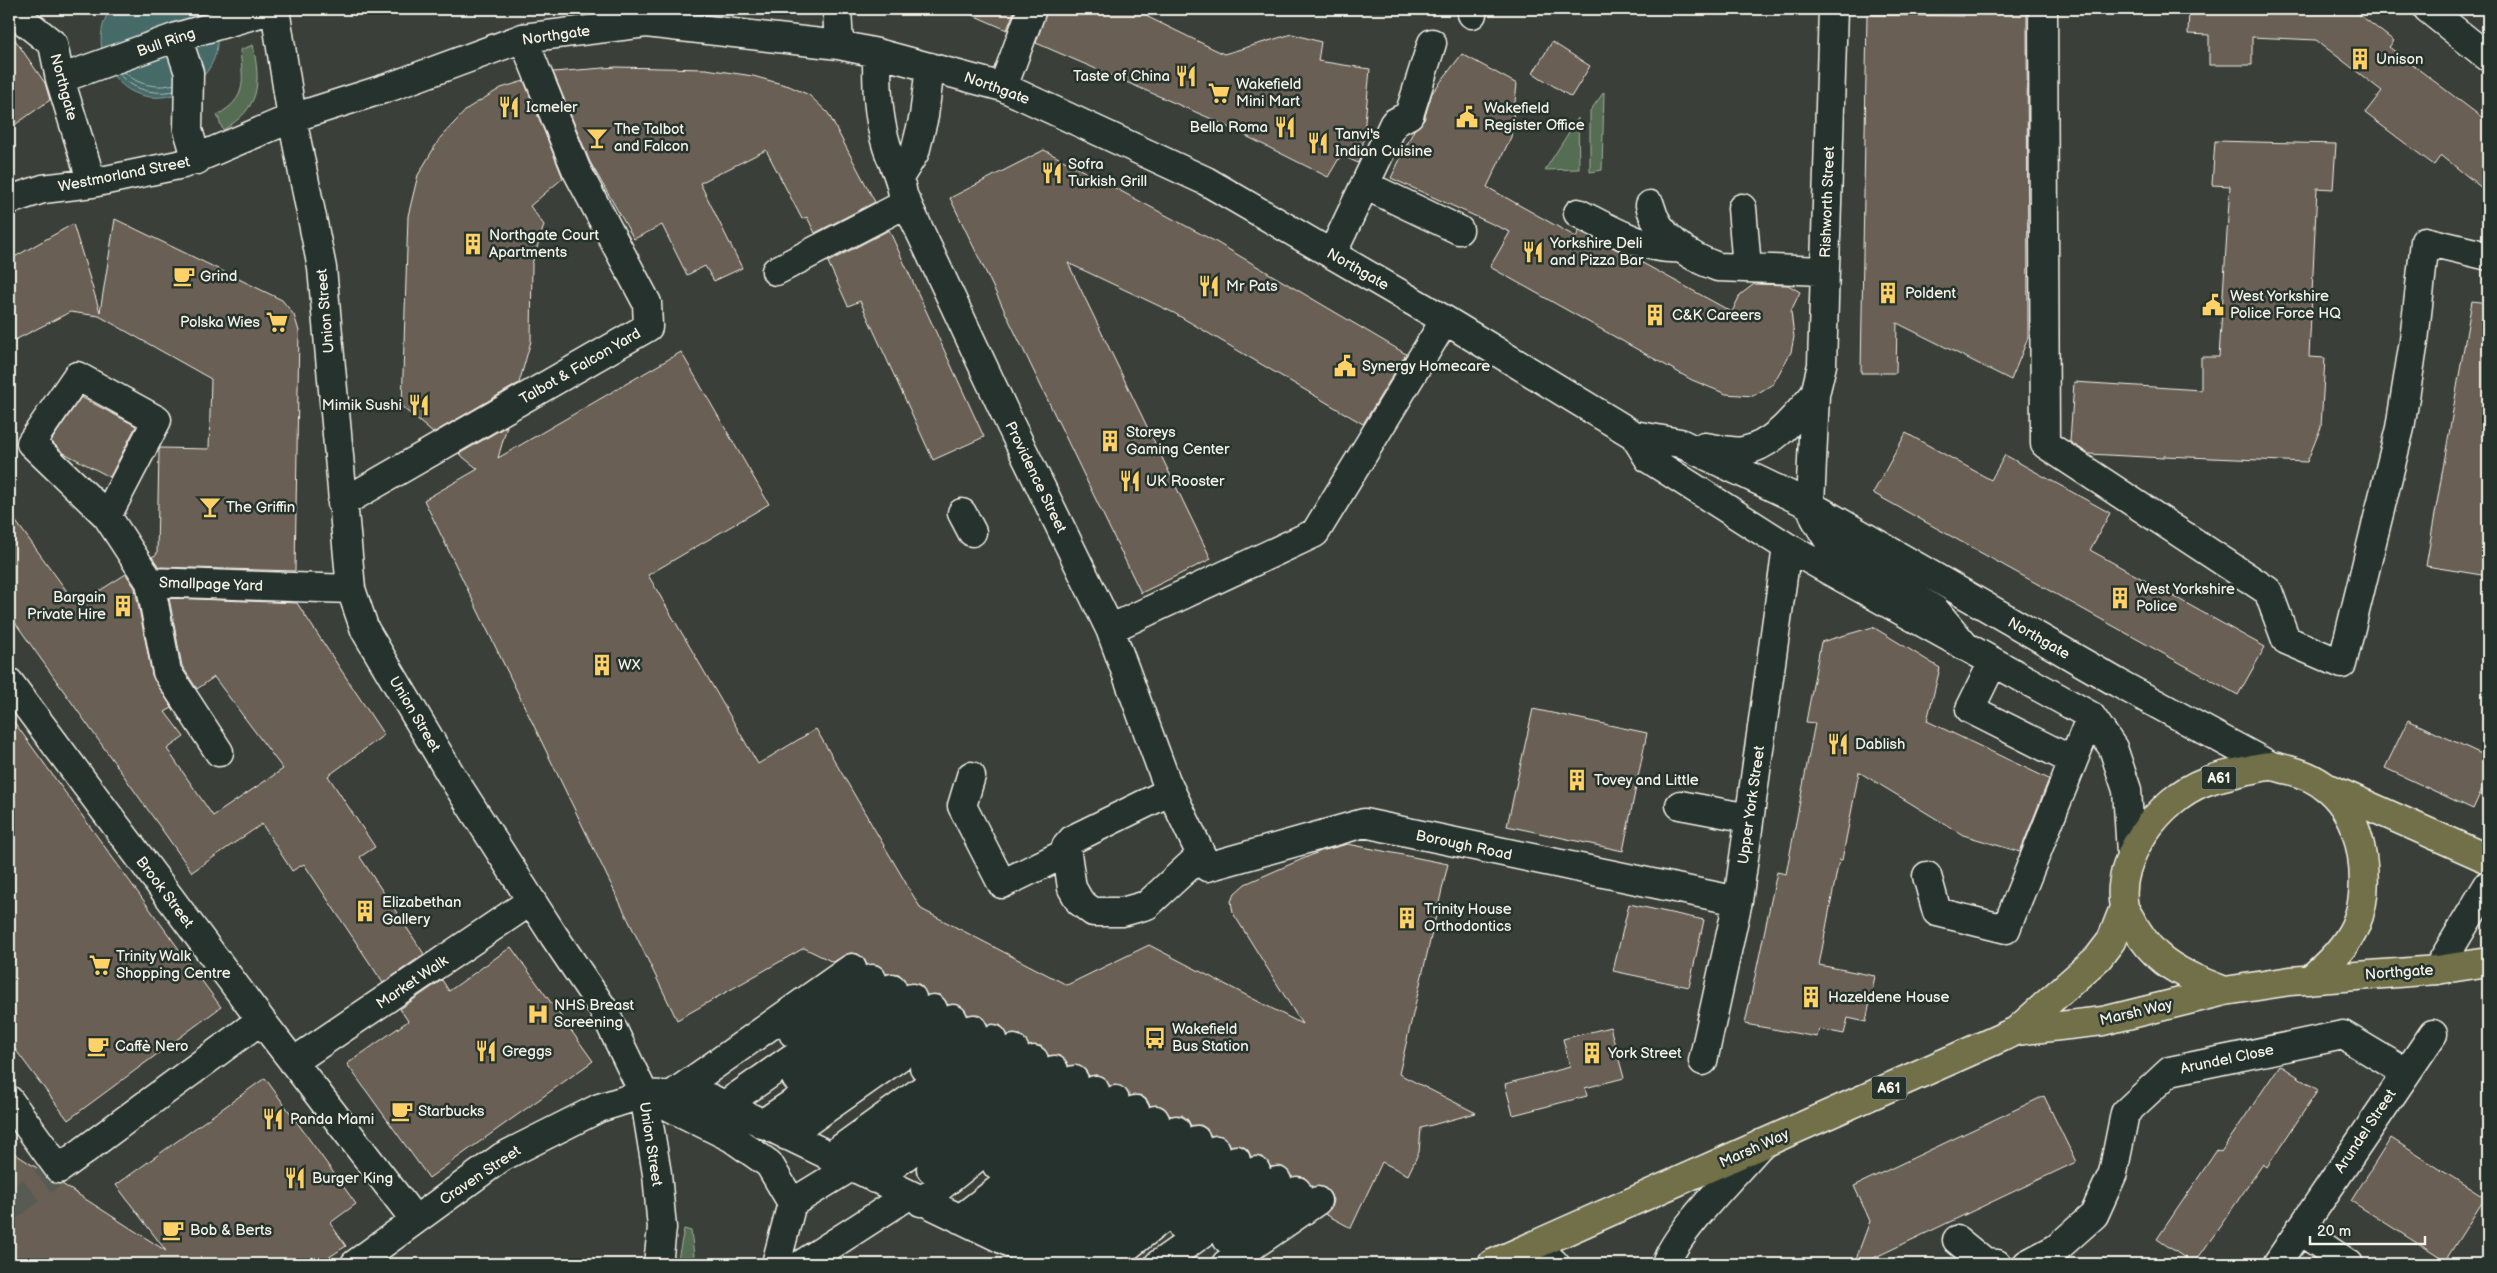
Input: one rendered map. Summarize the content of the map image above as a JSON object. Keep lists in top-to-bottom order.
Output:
{
  "streets": {
    "highway": ["Northgate", "A61", "Marsh Way"],
    "street": [
      "Bull Ring",
      "Westmorland Street",
      "Rishworth Street",
      "Union Street",
      "Talbot & Falcon Yard",
      "Providence Street",
      "Smallpage Yard",
      "Upper York Street",
      "Borough Road",
      "Brook Street",
      "Market Walk",
      "Arundel Close",
      "Arundel Street",
      "Craven Street"
    ]
  },
  "crossings": [
    ["Northgate", "Bull Ring"],
    ["Northgate", "Westmorland Street"],
    ["Northgate", "Rishworth Street"],
    ["Northgate", "Union Street"],
    ["Northgate", "Talbot & Falcon Yard"],
    ["Northgate", "Providence Street"],
    ["Northgate", "A61"],
    ["Northgate", "Upper York Street"],
    ["Bull Ring", "Westmorland Street"],
    ["Bull Ring", "Union Street"],
    ["Westmorland Street", "Union Street"],
    ["Union Street", "Talbot & Falcon Yard"],
    ["Union Street", "Smallpage Yard"],
    ["Union Street", "Market Walk"],
    ["Union Street", "Craven Street"],
    ["A61", "Marsh Way"],
    ["Upper York Street", "Borough Road"],
    ["Brook Street", "Market Walk"],
    ["Brook Street", "Craven Street"],
    ["Arundel Close", "Arundel Street"]
  ],
  "places": {
    "building": [
      "Unison",
      "Northgate Court Apartments",
      "Poldent",
      "C&K Careers",
      "Storeys Gaming Center",
      "West Yorkshire Police",
      "Bargain Private Hire",
      "WX",
      "Tovey and Little",
      "Elizabethan Gallery",
      "Trinity House Orthodontics",
      "Hazeldene House",
      "York Street"
    ],
    "restaurant": [
      "Taste of China",
      "Icmeler",
      "Bella Roma",
      "Tanvi's Indian Cuisine",
      "Sofra Turkish Grill",
      "Yorkshire Deli and Pizza Bar",
      "Mr Pats",
      "Mimik Sushi",
      "UK Rooster",
      "Dablish",
      "Greggs",
      "Panda Mami",
      "Burger King"
    ],
    "supermarket": ["Wakefield Mini Mart", "Polska Wies", "Trinity Walk Shopping Centre"],
    "public building": ["Wakefield Register Office", "West Yorkshire Police Force HQ", "Synergy Homecare"],
    "bar": ["The Talbot and Falcon", "The Griffin"],
    "cafe": [
      "Grind",
      "Caffè Nero",
      "Starbucks",
      "Bob & Berts"
    ],
    "hospital": ["NHS Breast Screening"],
    "bus stop": ["Wakefield Bus Station"]
  },
  "scale_bar": "20 m"
}
